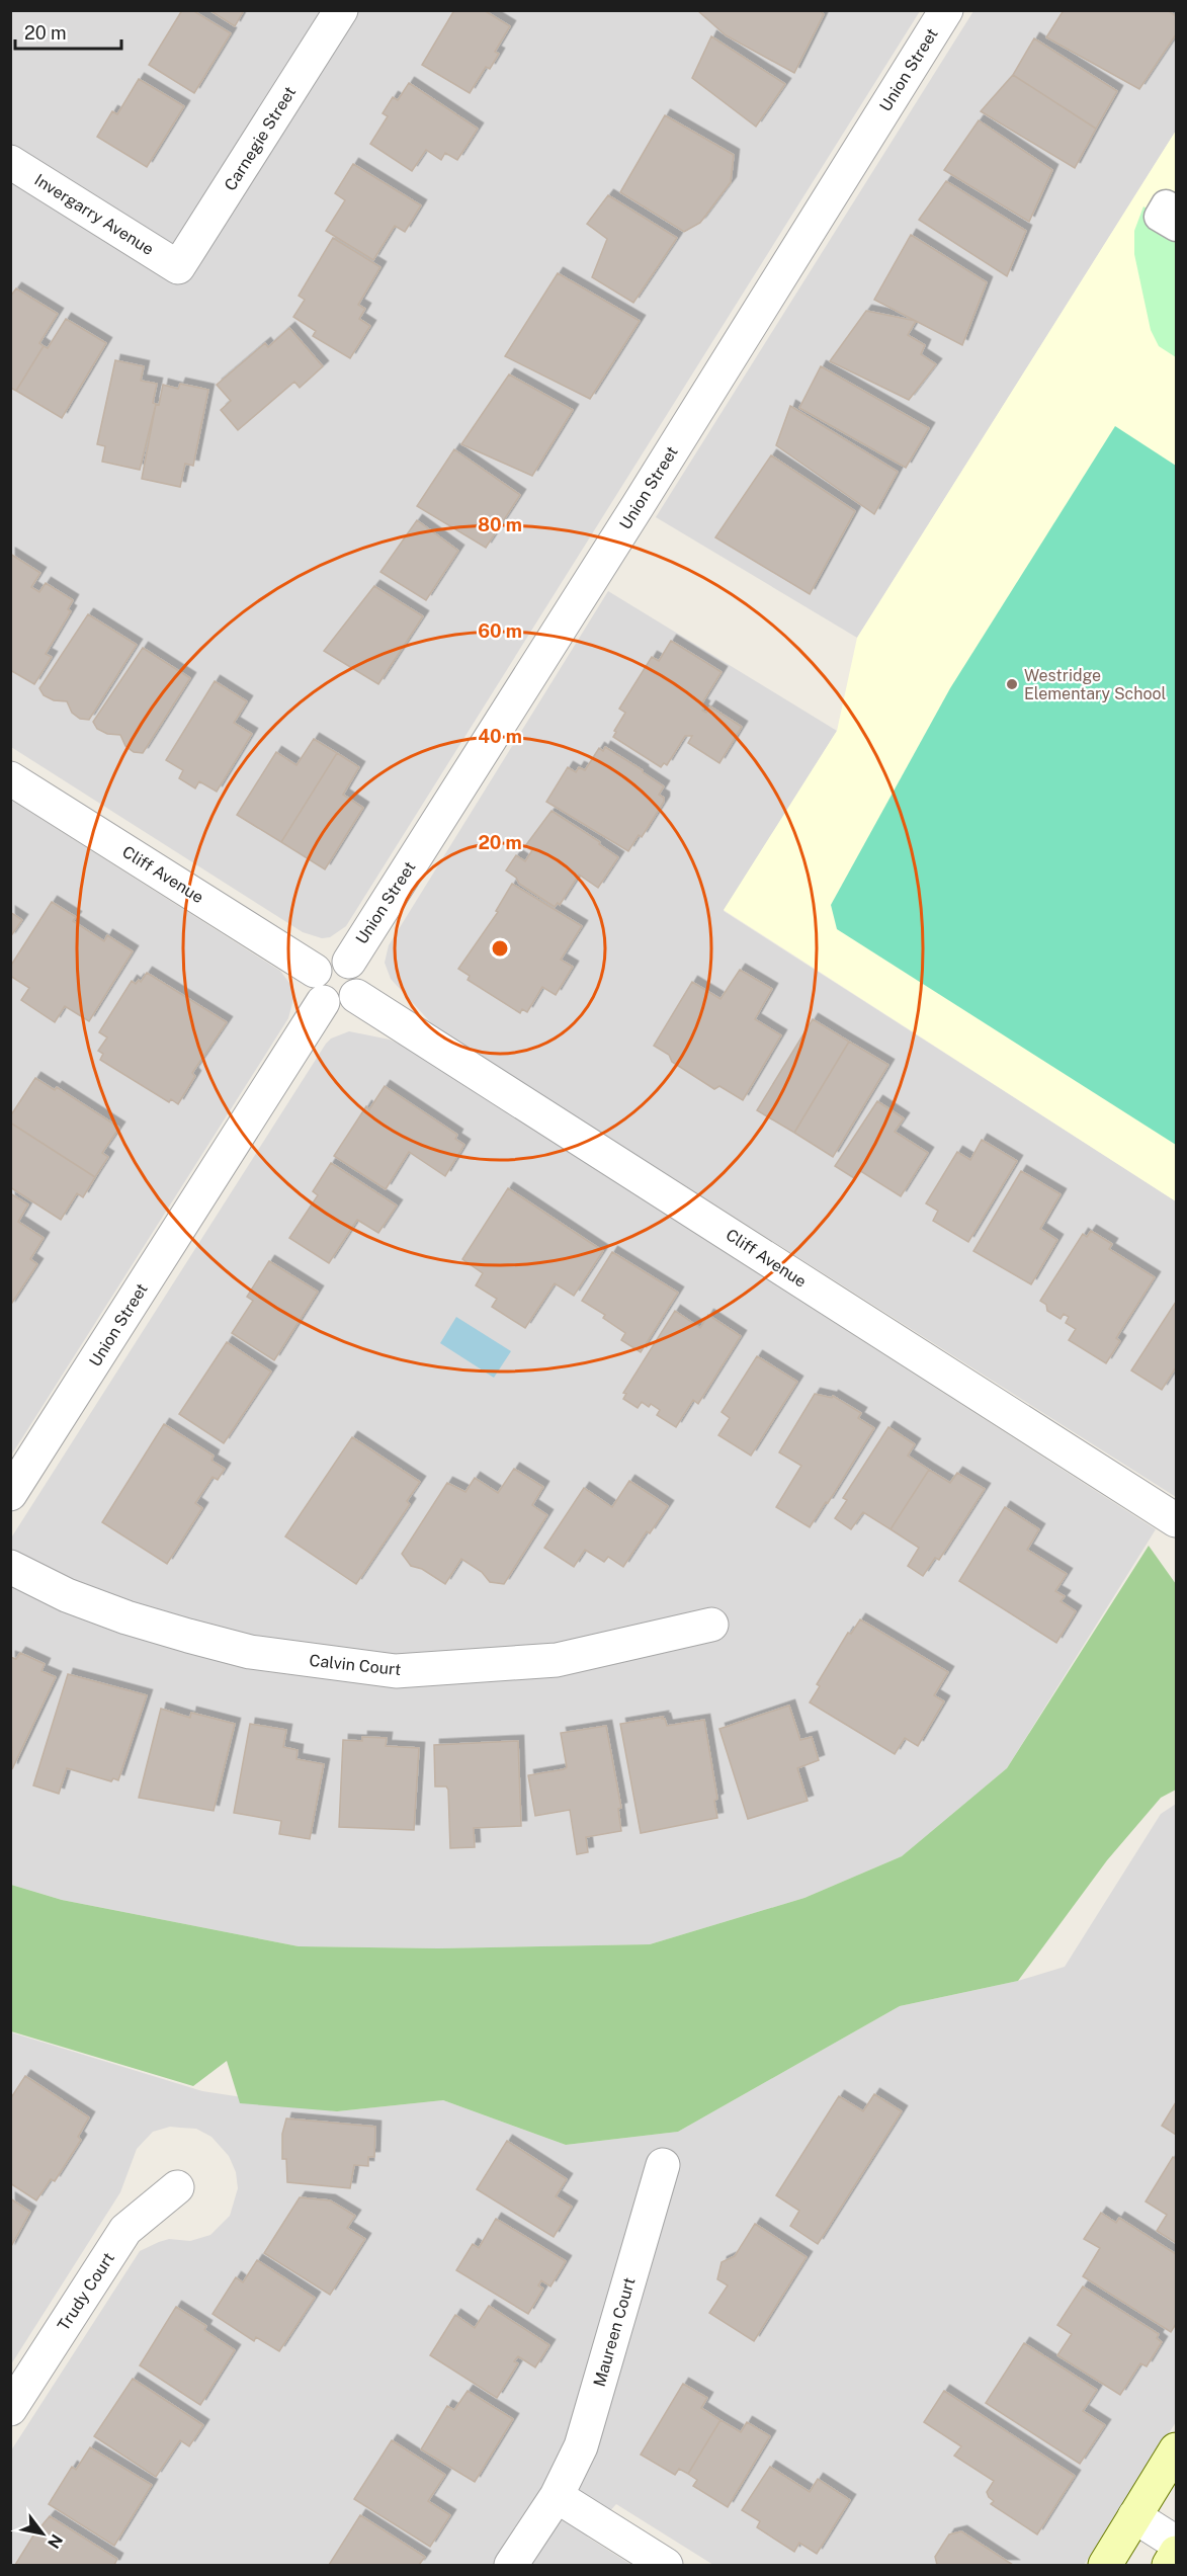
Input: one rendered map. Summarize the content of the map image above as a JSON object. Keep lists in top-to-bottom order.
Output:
{
  "streets": {
    "street": [
      "Union Street",
      "Carnegie Street",
      "Invergarry Avenue",
      "Cliff Avenue",
      "Calvin Court",
      "Trudy Court",
      "Maureen Court"
    ]
  },
  "crossings": [
    ["Union Street", "Cliff Avenue"],
    ["Carnegie Street", "Invergarry Avenue"]
  ],
  "places": ["Westridge Elementary School"],
  "scale_bar": "20 m",
  "north": "bottom right",
  "rings": [
    "80 m",
    "60 m",
    "40 m",
    "20 m"
  ]
}
